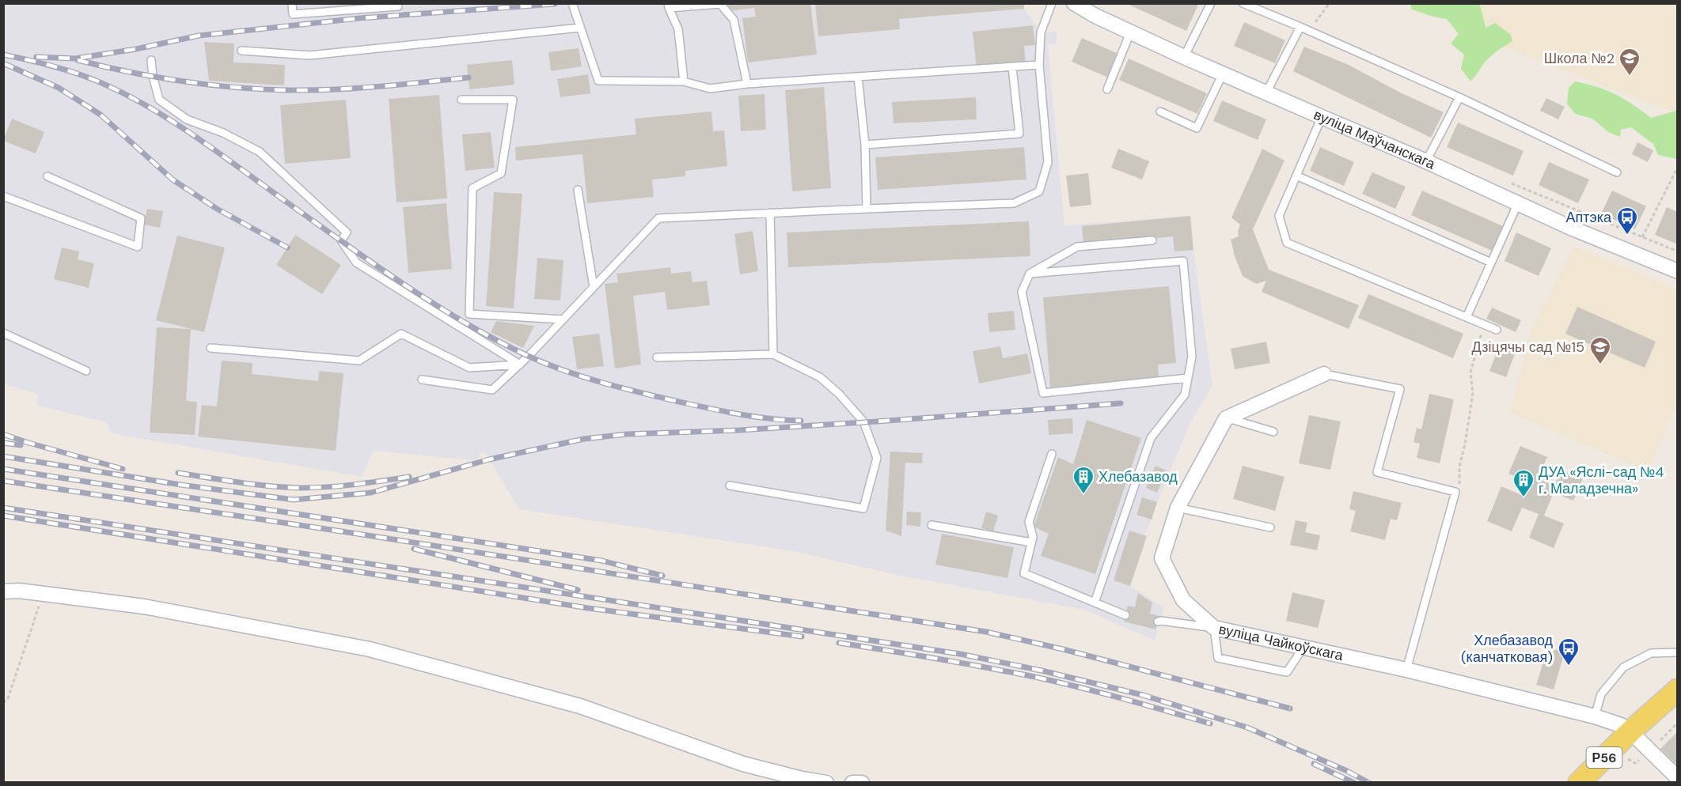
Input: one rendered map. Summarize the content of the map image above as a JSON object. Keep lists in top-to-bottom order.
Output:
{
  "streets": {
    "main road": ["Р56"],
    "street": ["вуліца Маўчанскага", "вуліца Чайкоўскага"]
  },
  "crossings": [
    ["вуліца Чайкоўскага", "Р56"]
  ],
  "places": {
    "school or university": ["Школа №2", "Дзіцячы сад №15"],
    "bus stop": ["Аптэка", "Хлебазавод (канчатковая)"],
    "building": ["Хлебазавод", "ДУА «Яслі-сад №4 г. Маладзечна»"]
  }
}
